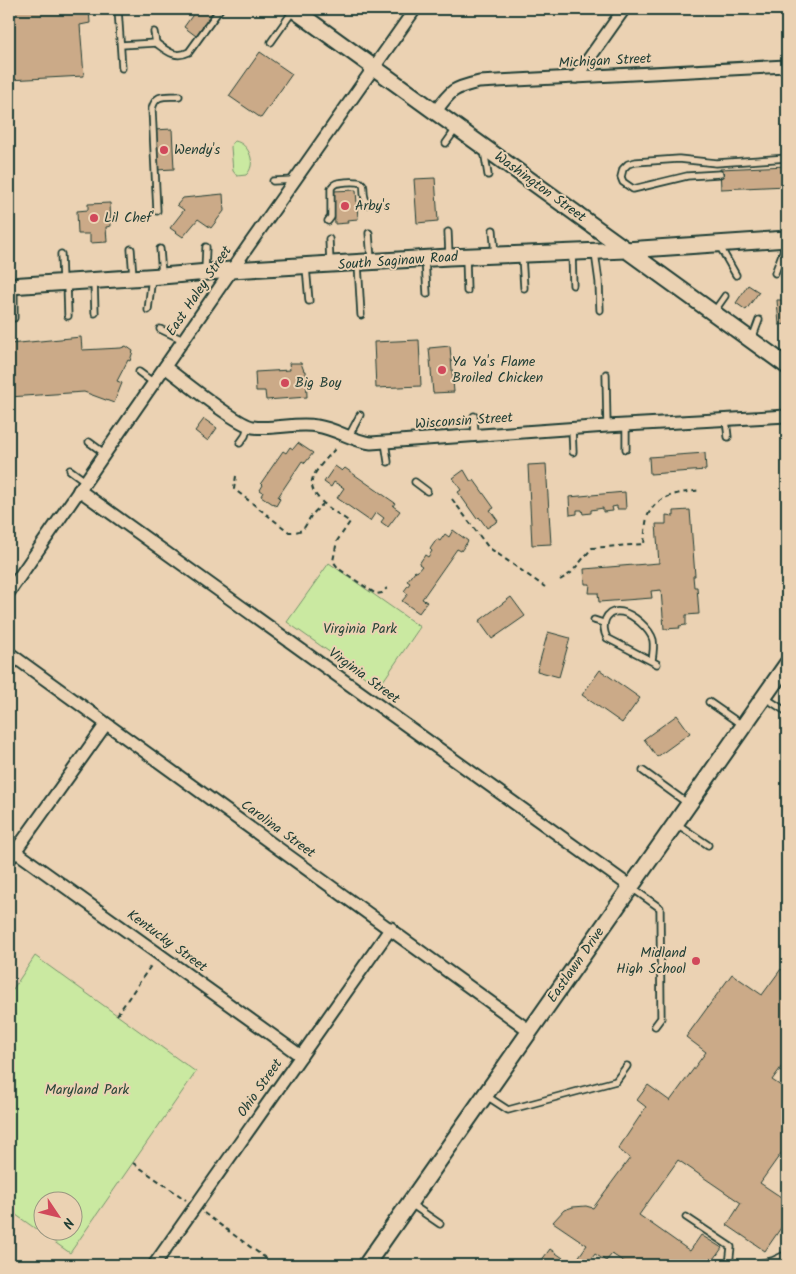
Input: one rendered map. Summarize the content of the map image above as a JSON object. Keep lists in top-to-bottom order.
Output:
{
  "streets": {
    "street": [
      "Michigan Street",
      "Washington Street",
      "South Saginaw Road",
      "East Haley Street",
      "Wisconsin Street",
      "Virginia Street",
      "Carolina Street",
      "Kentucky Street",
      "Eastlawn Drive",
      "Ohio Street"
    ]
  },
  "crossings": [
    ["Michigan Street", "Washington Street"],
    ["Washington Street", "South Saginaw Road"],
    ["Washington Street", "East Haley Street"],
    ["South Saginaw Road", "East Haley Street"],
    ["East Haley Street", "Virginia Street"],
    ["Virginia Street", "Eastlawn Drive"],
    ["Carolina Street", "Eastlawn Drive"],
    ["Carolina Street", "Ohio Street"],
    ["Kentucky Street", "Ohio Street"]
  ],
  "parks": ["Virginia Park", "Maryland Park"],
  "places": [
    "Wendy's",
    "Arby's",
    "Lil Chef'",
    "Ya Ya's Flame Broiled Chicken",
    "Big Boy",
    "Midland High School"
  ],
  "north": "bottom right"
}
